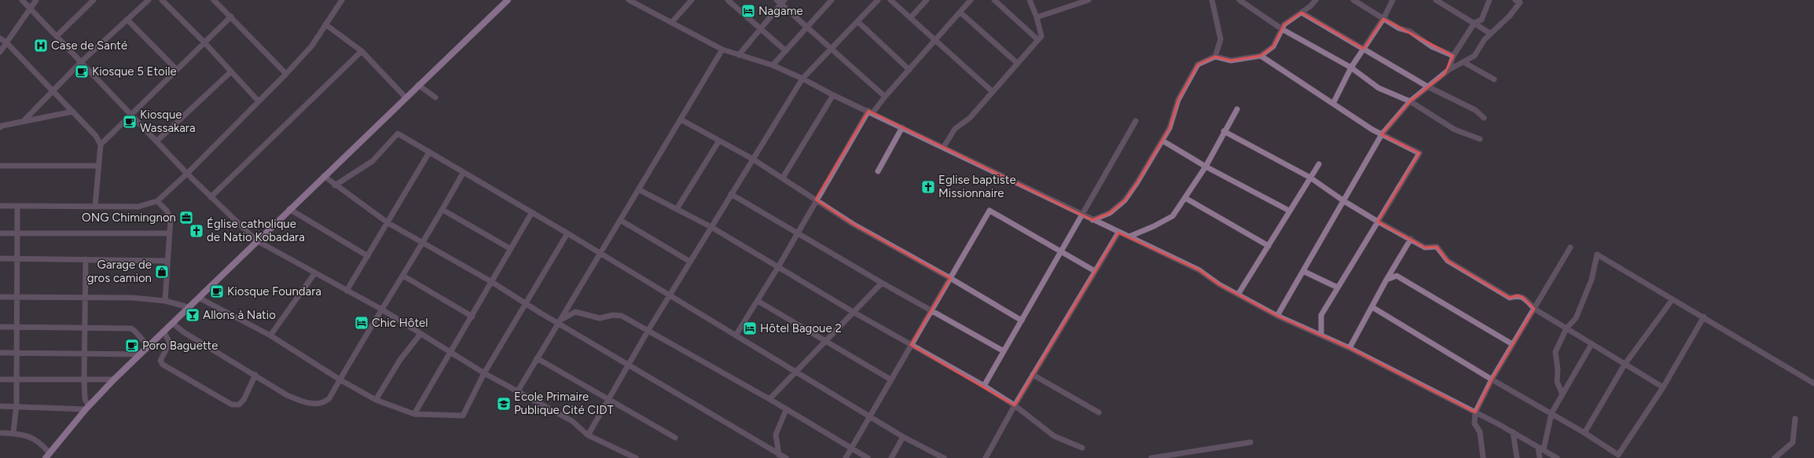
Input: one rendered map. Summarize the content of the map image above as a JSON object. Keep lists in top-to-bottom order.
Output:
{
  "places": {
    "hotel": ["Nagame", "Chic Hôtel", "Hôtel Bagoue 2"],
    "hospital": ["Case de Santé"],
    "cafe": [
      "Kiosque 5 Etoile",
      "Kiosque Wassakara",
      "Kiosque Foundara",
      "Poro Baguette"
    ],
    "church": ["Eglise baptiste Missionnaire", "Église catholique de Natio Kobadara"],
    "office": ["ONG Chimingnon"],
    "shop": ["Garage de gros camion"],
    "bar": ["Allons à Natio"],
    "school or university": ["Ecole Primaire Publique Cité CIDT"]
  }
}
